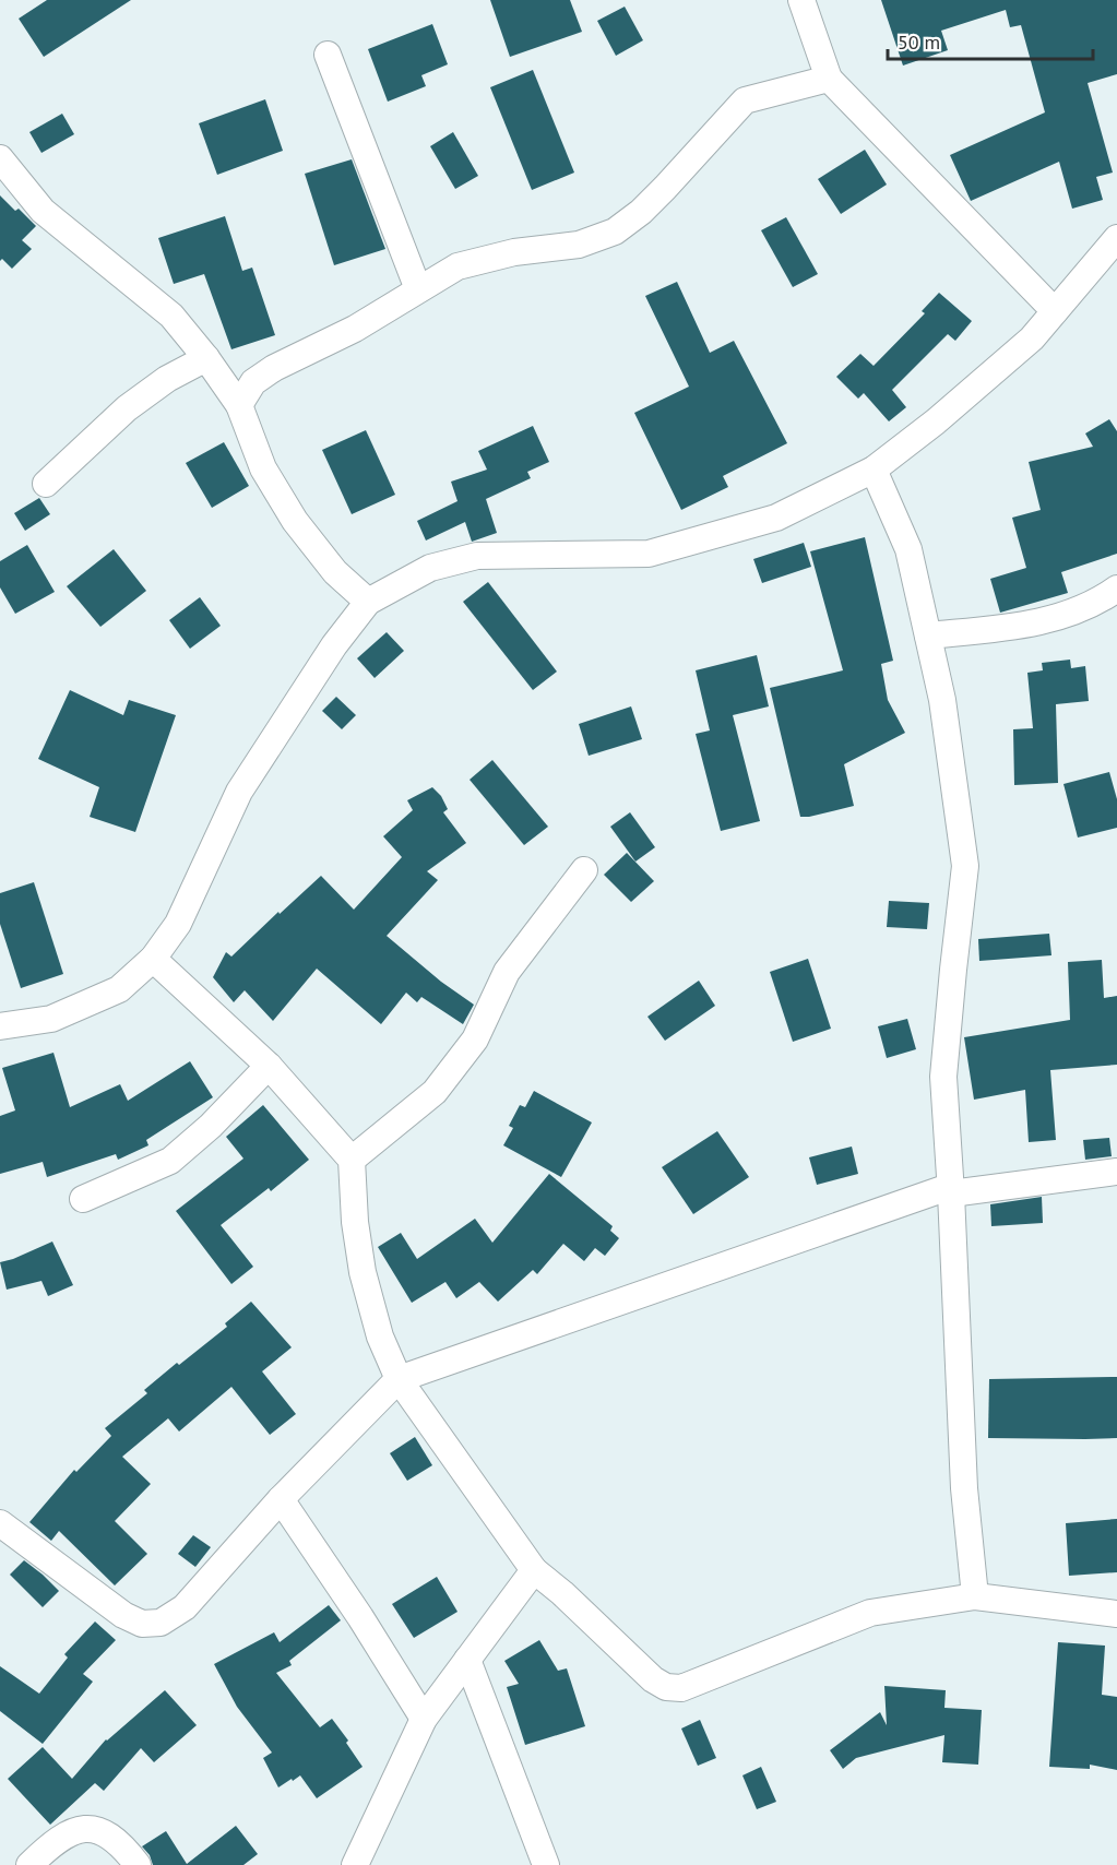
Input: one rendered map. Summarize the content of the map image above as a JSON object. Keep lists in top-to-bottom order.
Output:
{
  "scale_bar": "50 m"
}
